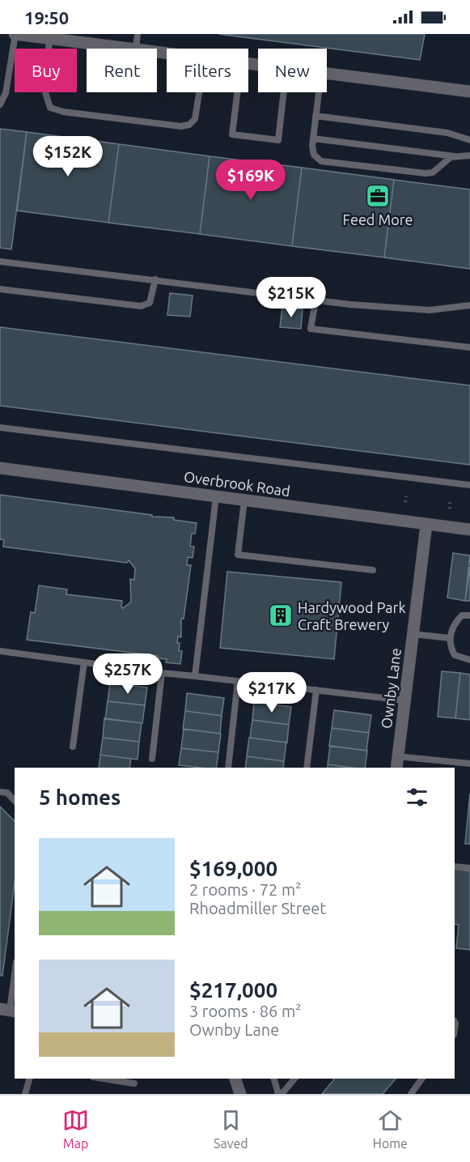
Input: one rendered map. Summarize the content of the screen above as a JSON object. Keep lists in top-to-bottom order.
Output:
{
  "streets": {
    "street": ["Overbrook Road", "Ownby Lane"]
  },
  "crossings": [
    ["Overbrook Road", "Ownby Lane"]
  ],
  "places": {
    "office": ["Feed More"],
    "building": ["Hardywood Park Craft Brewery"]
  },
  "page": {
    "status": "19:50",
    "chip": [
      "Buy",
      "Rent",
      "Filters",
      "New"
    ],
    "price": [
      "$152K",
      "$169K",
      "$215K",
      "$257K",
      "$217K"
    ],
    "heading": "5 homes",
    "list": [
      {
        "name": "$169,000",
        "note": "2 rooms · 72 m² · Rhoadmiller Street"
      },
      {
        "name": "$217,000",
        "note": "3 rooms · 86 m² · Ownby Lane"
      }
    ],
    "tabs": ["Map", "Saved", "Home"]
  }
}
